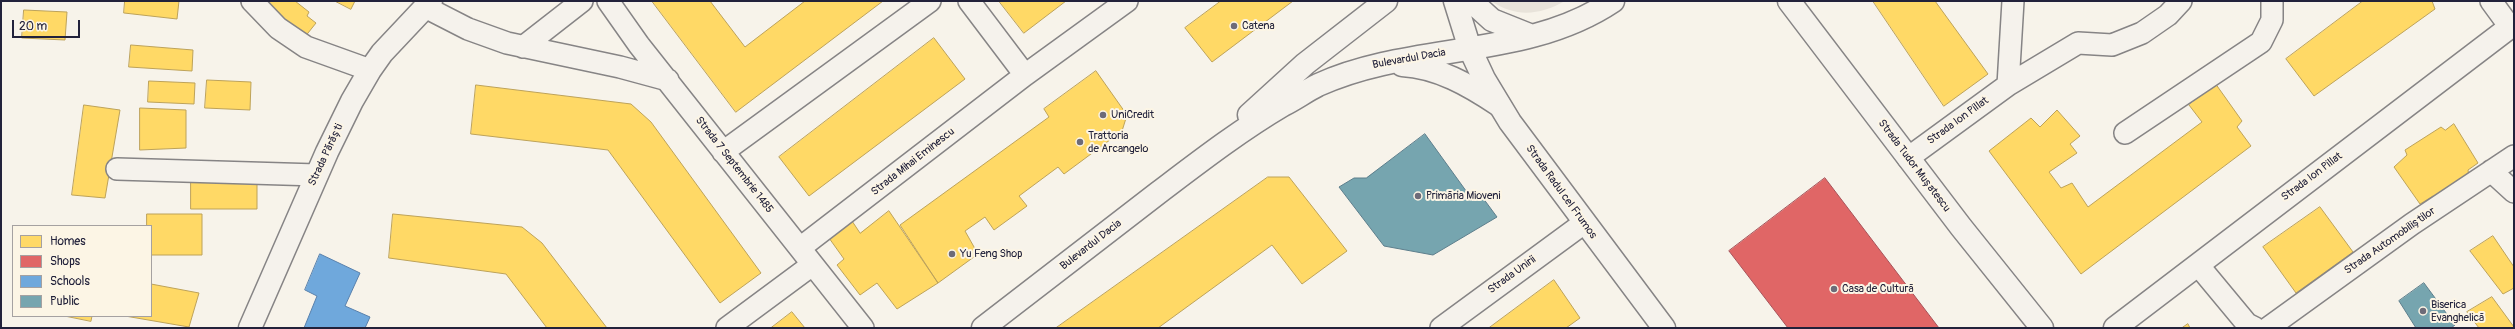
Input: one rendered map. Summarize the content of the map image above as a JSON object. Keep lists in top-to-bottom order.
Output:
{
  "streets": {
    "street": [
      "Bulevardul Dacia",
      "Strada Ion Pillat",
      "Strada Părăști",
      "Strada Mihai Eminescu",
      "Strada 7 Septembrie 1485",
      "Strada Tudor Mușatescu",
      "Strada Radul cel Frumos",
      "Strada Automobiliștilor",
      "Strada Unirii"
    ]
  },
  "crossings": [
    ["Bulevardul Dacia", "Strada Radul cel Frumos"],
    ["Strada Ion Pillat", "Strada Tudor Mușatescu"],
    ["Strada Mihai Eminescu", "Strada 7 Septembrie 1485"],
    ["Strada Radul cel Frumos", "Strada Unirii"]
  ],
  "places": [
    "Catena",
    "UniCredit",
    "Trattoria de Arcangelo",
    "Primăria Mioveni",
    "Yu Feng Shop",
    "Casa de Cultură",
    "Biserica Evanghelică"
  ],
  "legend": [
    "Homes",
    "Shops",
    "Schools",
    "Public"
  ],
  "scale_bar": "20 m"
}
